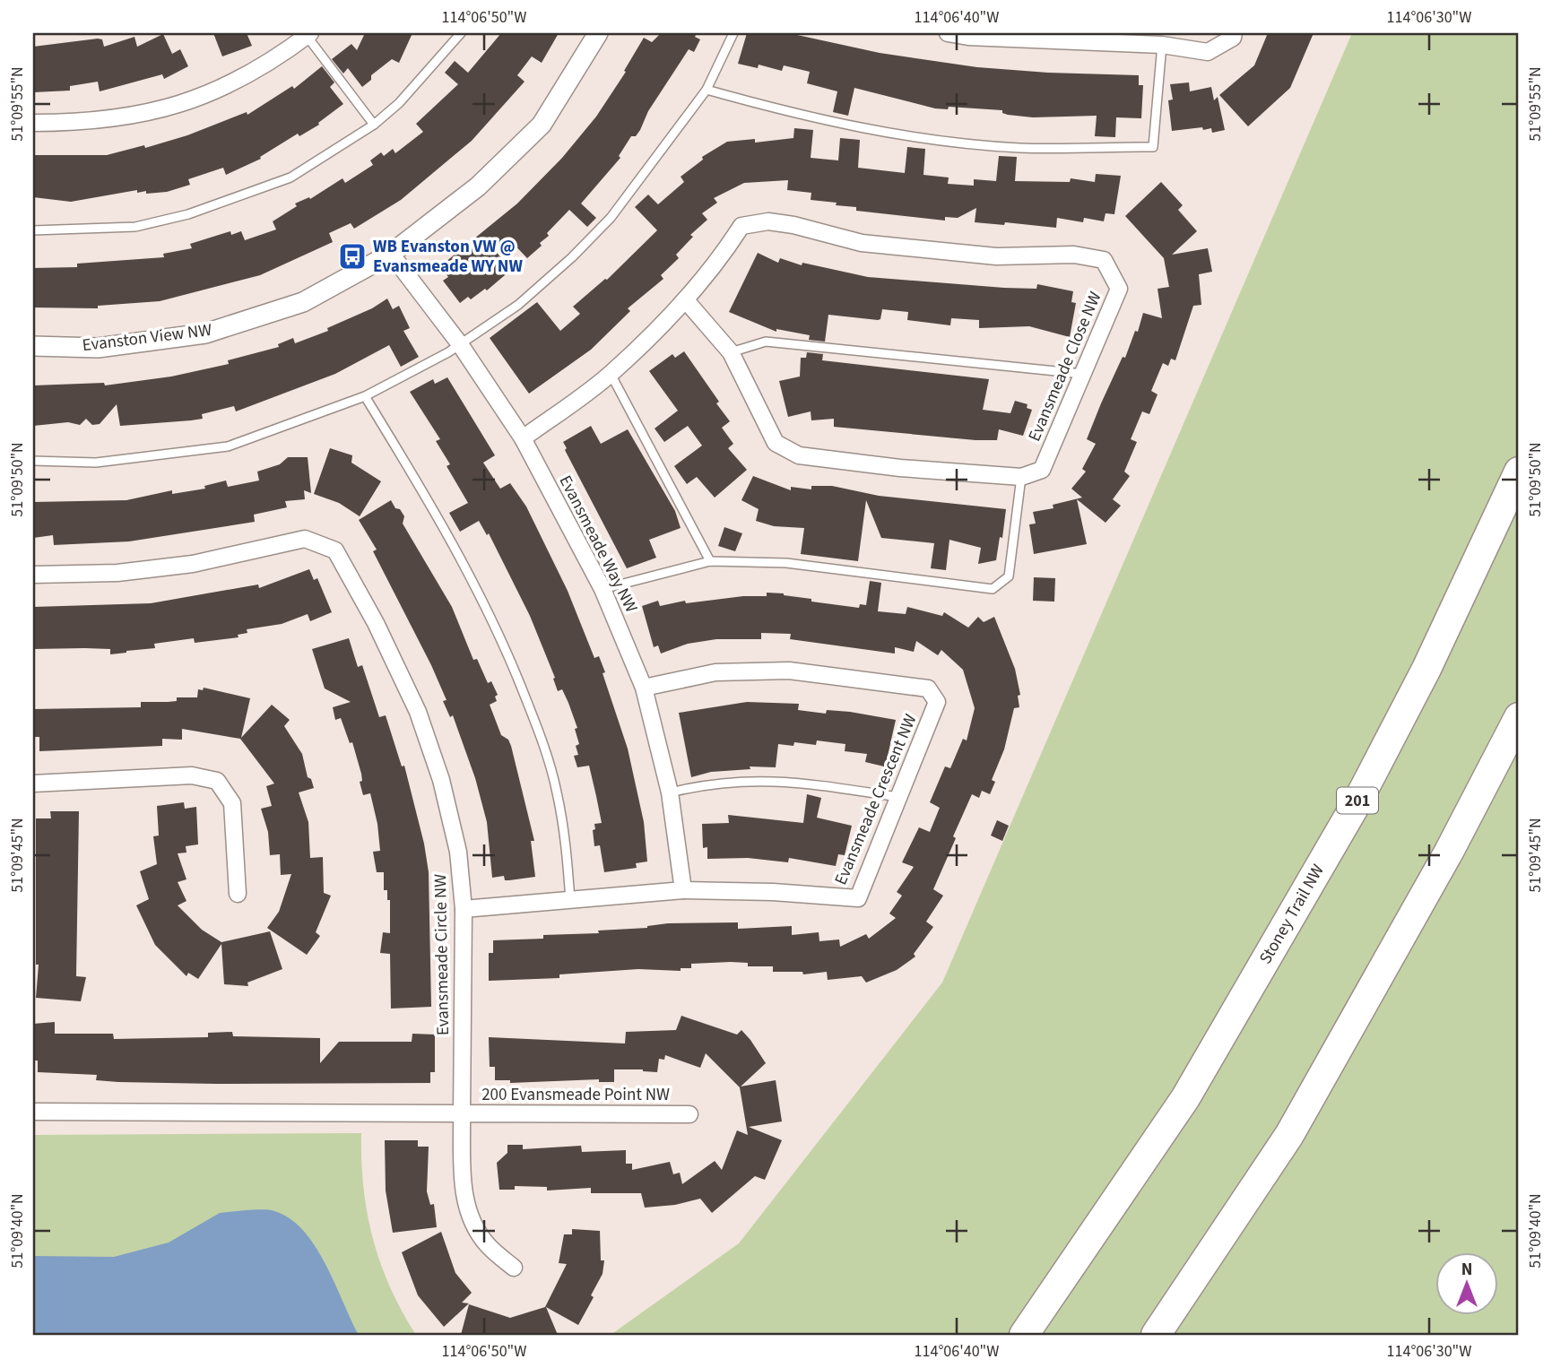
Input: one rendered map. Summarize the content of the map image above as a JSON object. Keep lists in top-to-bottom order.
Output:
{
  "streets": {
    "highway": ["201", "Stoney Trail NW"],
    "street": [
      "Evanston View NW",
      "Evansmeade Close NW",
      "Evansmeade Way NW",
      "Evansmeade Crescent NW",
      "Evansmeade Circle NW",
      "200 Evansmeade Point NW"
    ]
  },
  "crossings": [
    ["Evanston View NW", "Evansmeade Way NW"],
    ["Evansmeade Close NW", "Evansmeade Way NW"],
    ["Evansmeade Way NW", "Evansmeade Crescent NW"],
    ["Evansmeade Crescent NW", "Evansmeade Circle NW"],
    ["Evansmeade Circle NW", "200 Evansmeade Point NW"]
  ],
  "places": {
    "bus stop": ["WB Evanston VW @ Evansmeade WY NW"]
  },
  "north": "top",
  "coordinates": [
    "114°06'50\"W",
    "114°06'40\"W",
    "114°06'30\"W",
    "51°09'55\"N",
    "51°09'50\"N",
    "51°09'45\"N",
    "51°09'40\"N"
  ]
}
